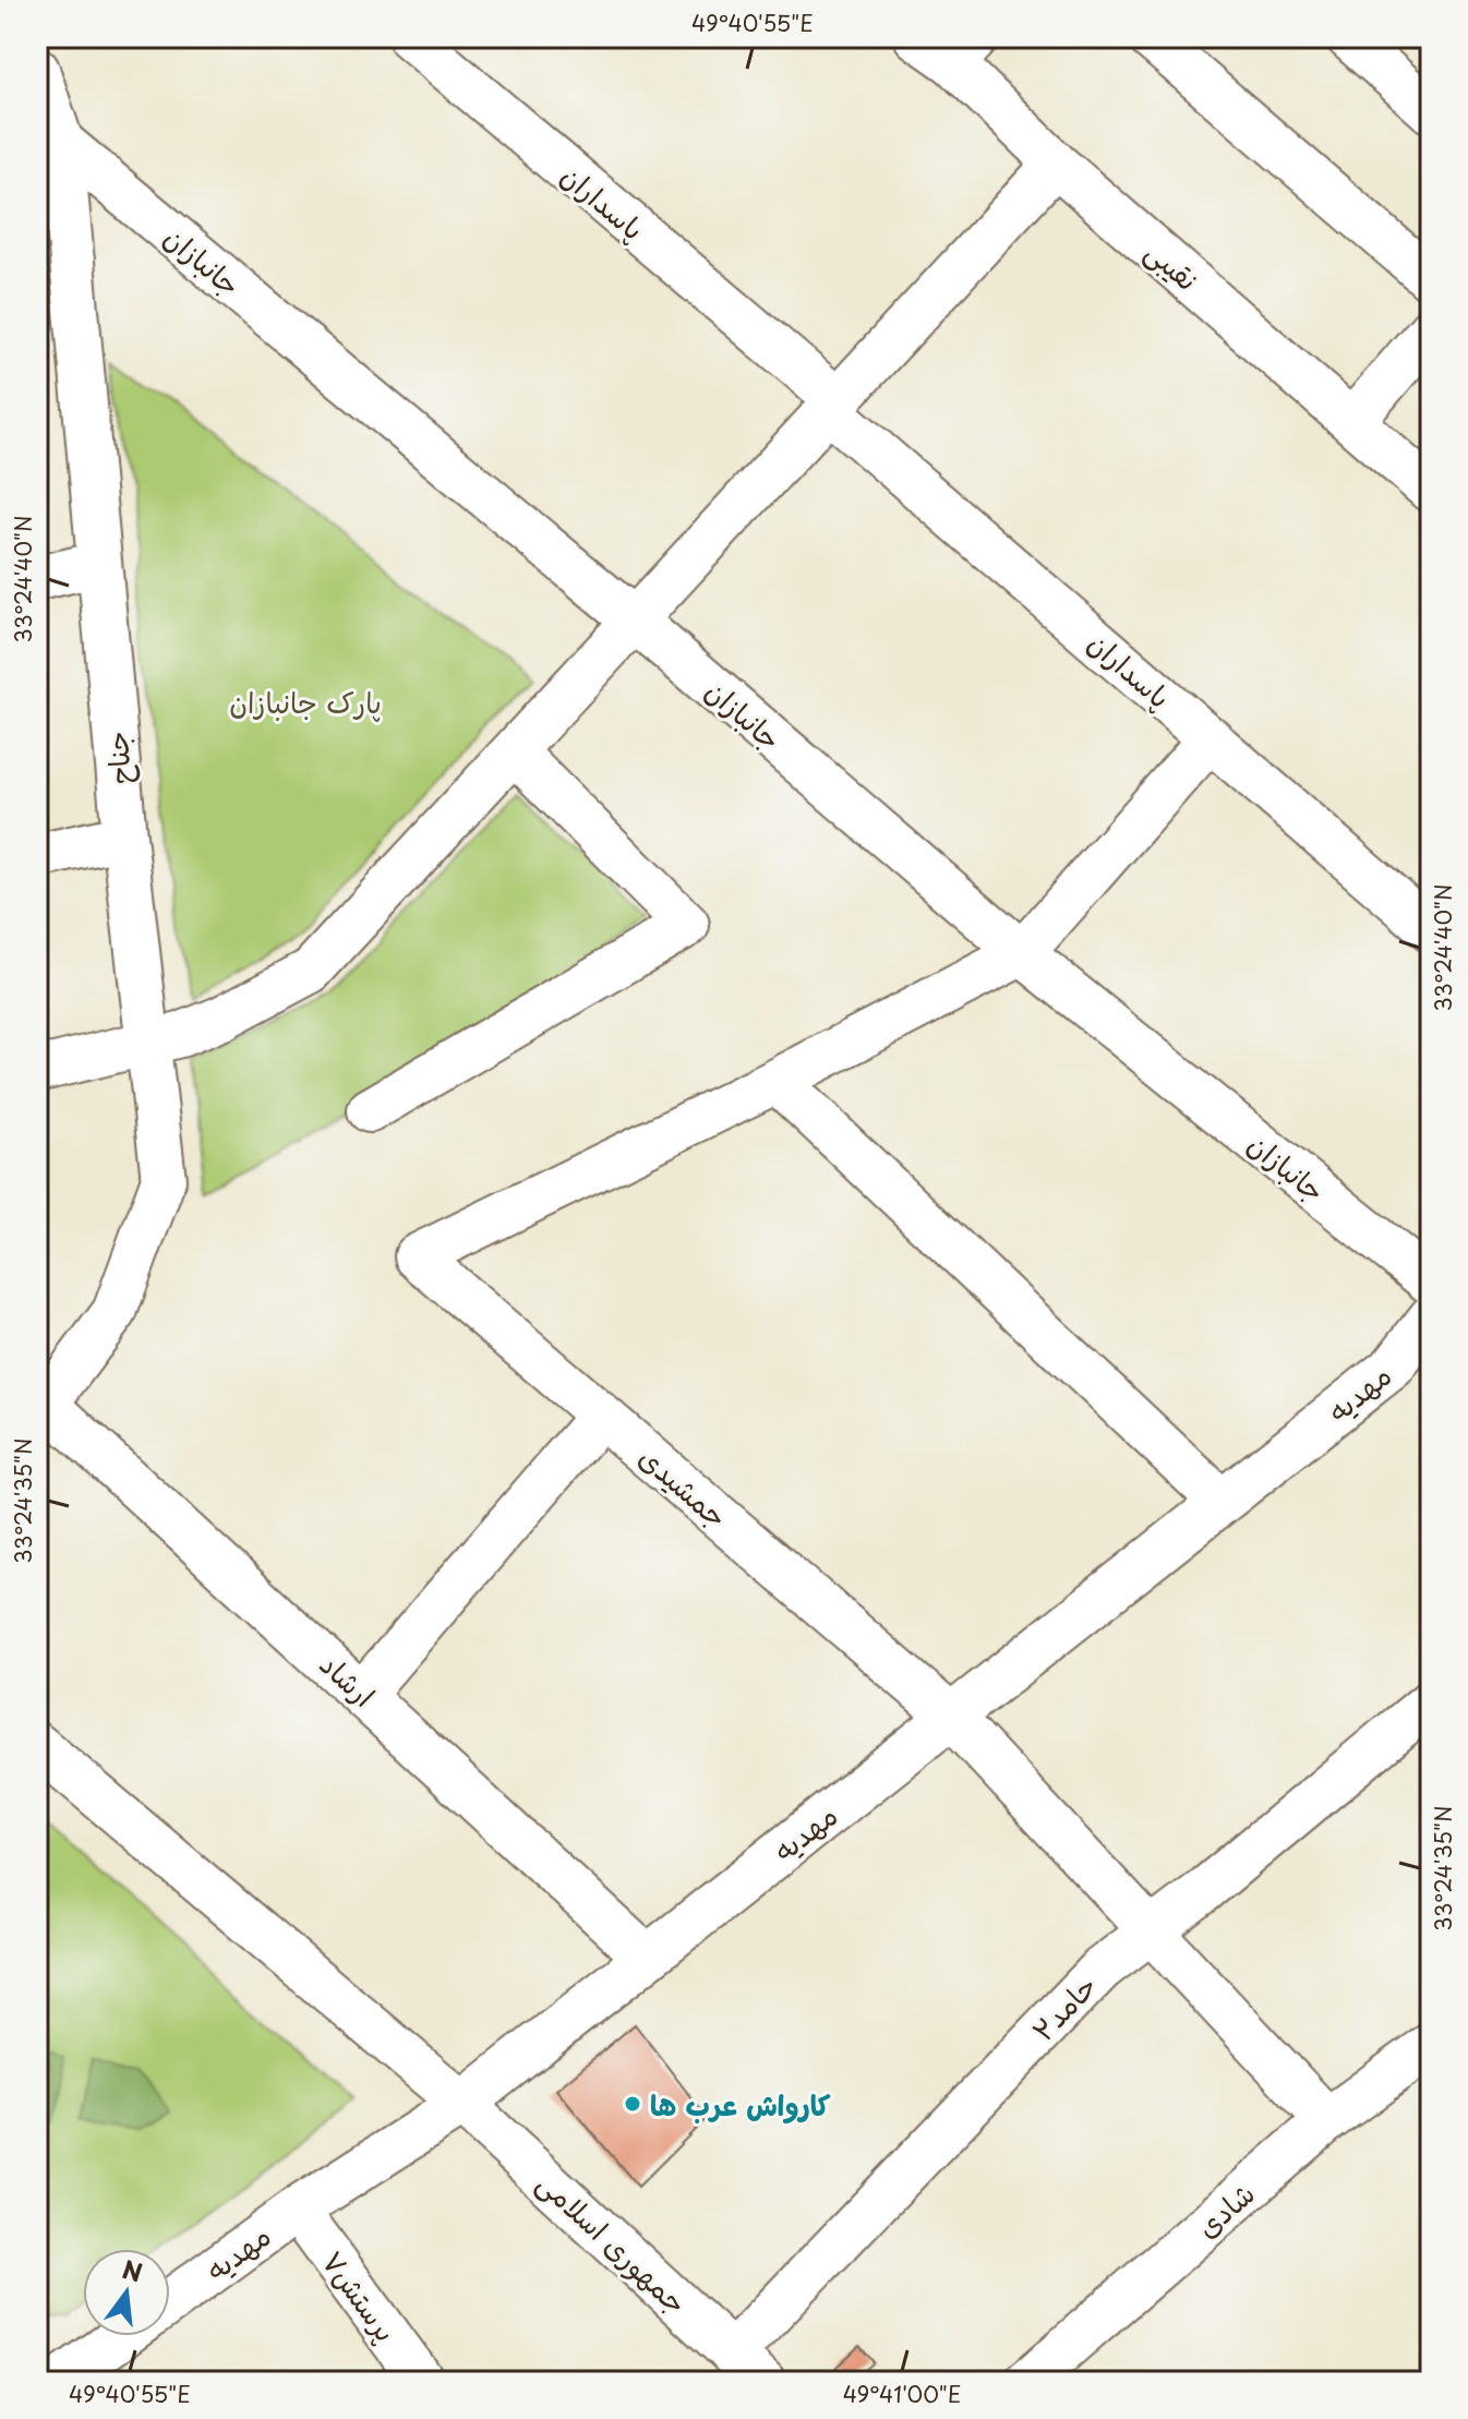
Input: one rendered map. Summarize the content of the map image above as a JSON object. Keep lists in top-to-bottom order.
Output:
{
  "streets": {
    "street": [
      "پاسداران",
      "جانبازان",
      "نقیبی",
      "جناح",
      "مهدیه",
      "جمشیدی",
      "ارشاد",
      "حامد۲",
      "شادی",
      "جمهوری اسلامی",
      "پرستش۷"
    ]
  },
  "crossings": [
    ["جانبازان", "جناح"],
    ["جناح", "ارشاد"],
    ["مهدیه", "جمشیدی"],
    ["مهدیه", "ارشاد"],
    ["مهدیه", "جمهوری اسلامی"],
    ["مهدیه", "پرستش۷"],
    ["جمشیدی", "حامد۲"],
    ["جمشیدی", "شادی"],
    ["حامد۲", "جمهوری اسلامی"]
  ],
  "parks": ["پارک جانبازان"],
  "places": ["کارواش عرب ها"],
  "north": "top",
  "coordinates": [
    "49°40'55\"E",
    "33°24'40\"N",
    "33°24'35\"N",
    "49°41'00\"E"
  ]
}
